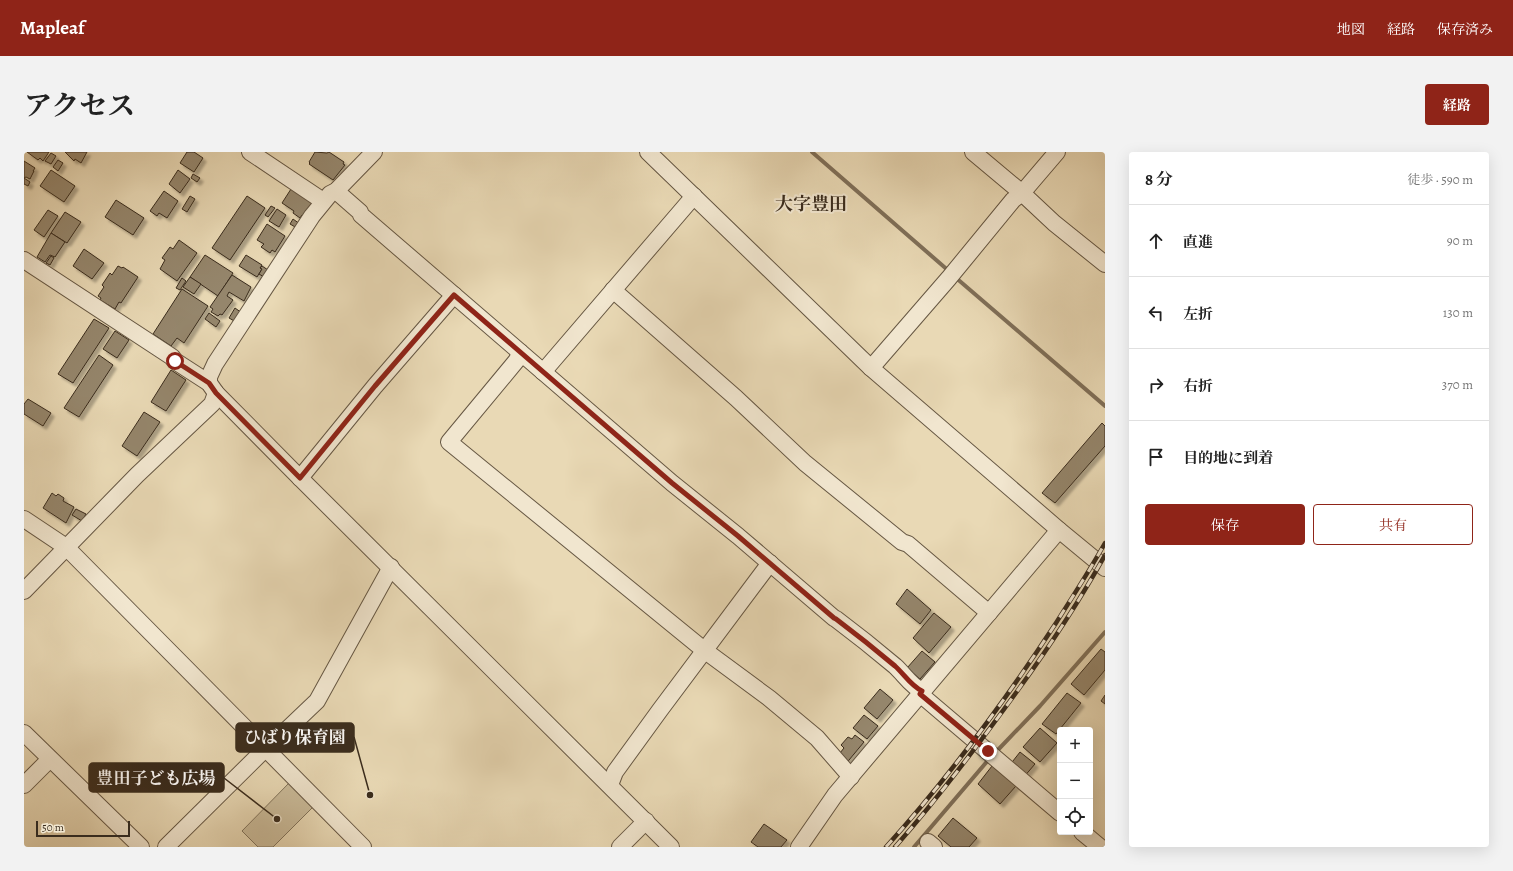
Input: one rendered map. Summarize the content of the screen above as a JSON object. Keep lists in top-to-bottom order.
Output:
{
  "districts": ["大字豊田"],
  "places": ["ひばり保育園", "豊田子ども広場"],
  "scale_bar": "50 m",
  "page": {
    "header": "Mapleaf",
    "nav": ["地図", "経路", "保存済み"],
    "title": "アクセス",
    "buttons": [
      "経路",
      ["保存", "共有"]
    ],
    "heading": ["8 分", "徒歩 · 590 m"],
    "list": [
      ["直進", "90 m"],
      ["左折", "130 m"],
      ["右折", "370 m"],
      "目的地に到着"
    ],
    "map_buttons": ["+", "−"],
    "scale": "50 m"
  }
}
